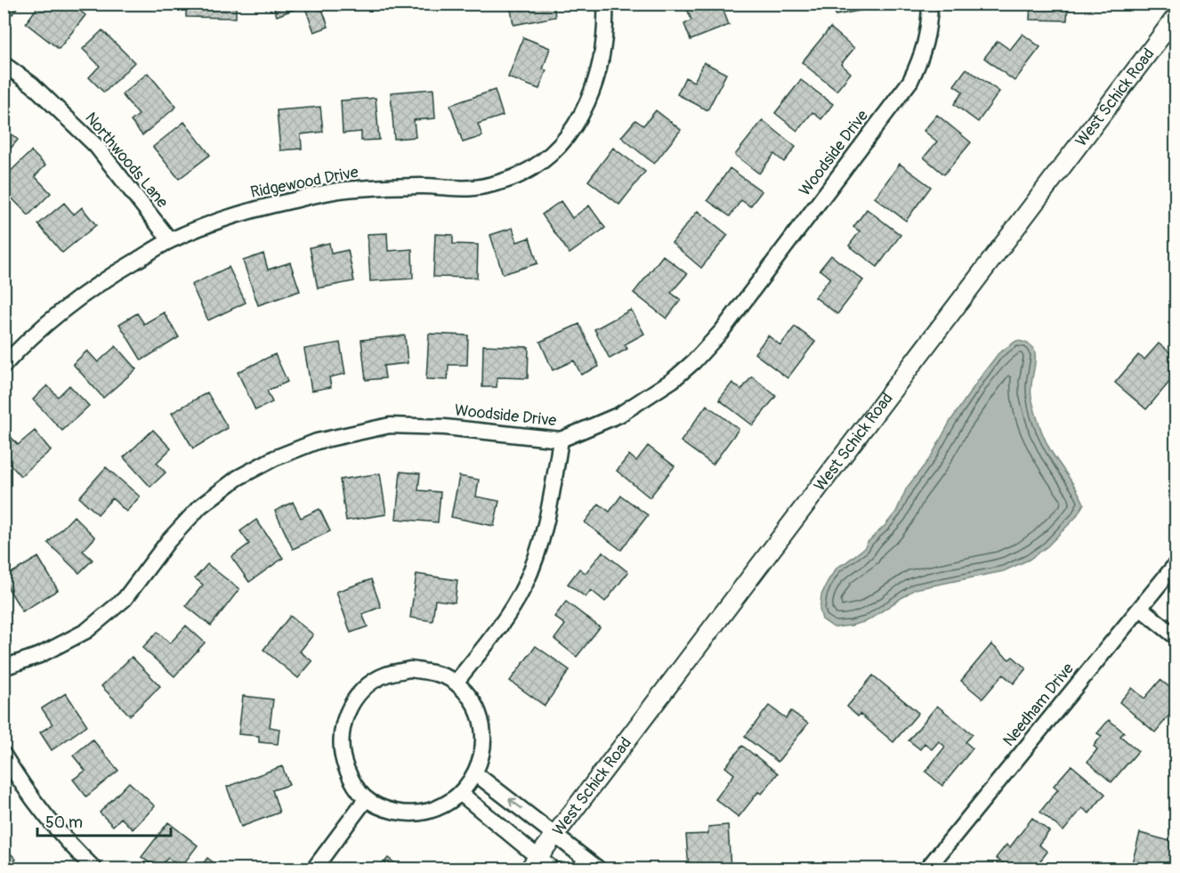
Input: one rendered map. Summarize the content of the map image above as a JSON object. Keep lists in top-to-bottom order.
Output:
{
  "streets": {
    "street": [
      "West Schick Road",
      "Woodside Drive",
      "Northwoods Lane",
      "Ridgewood Drive",
      "Needham Drive"
    ]
  },
  "crossings": [
    ["Northwoods Lane", "Ridgewood Drive"]
  ],
  "scale_bar": "50 m"
}
